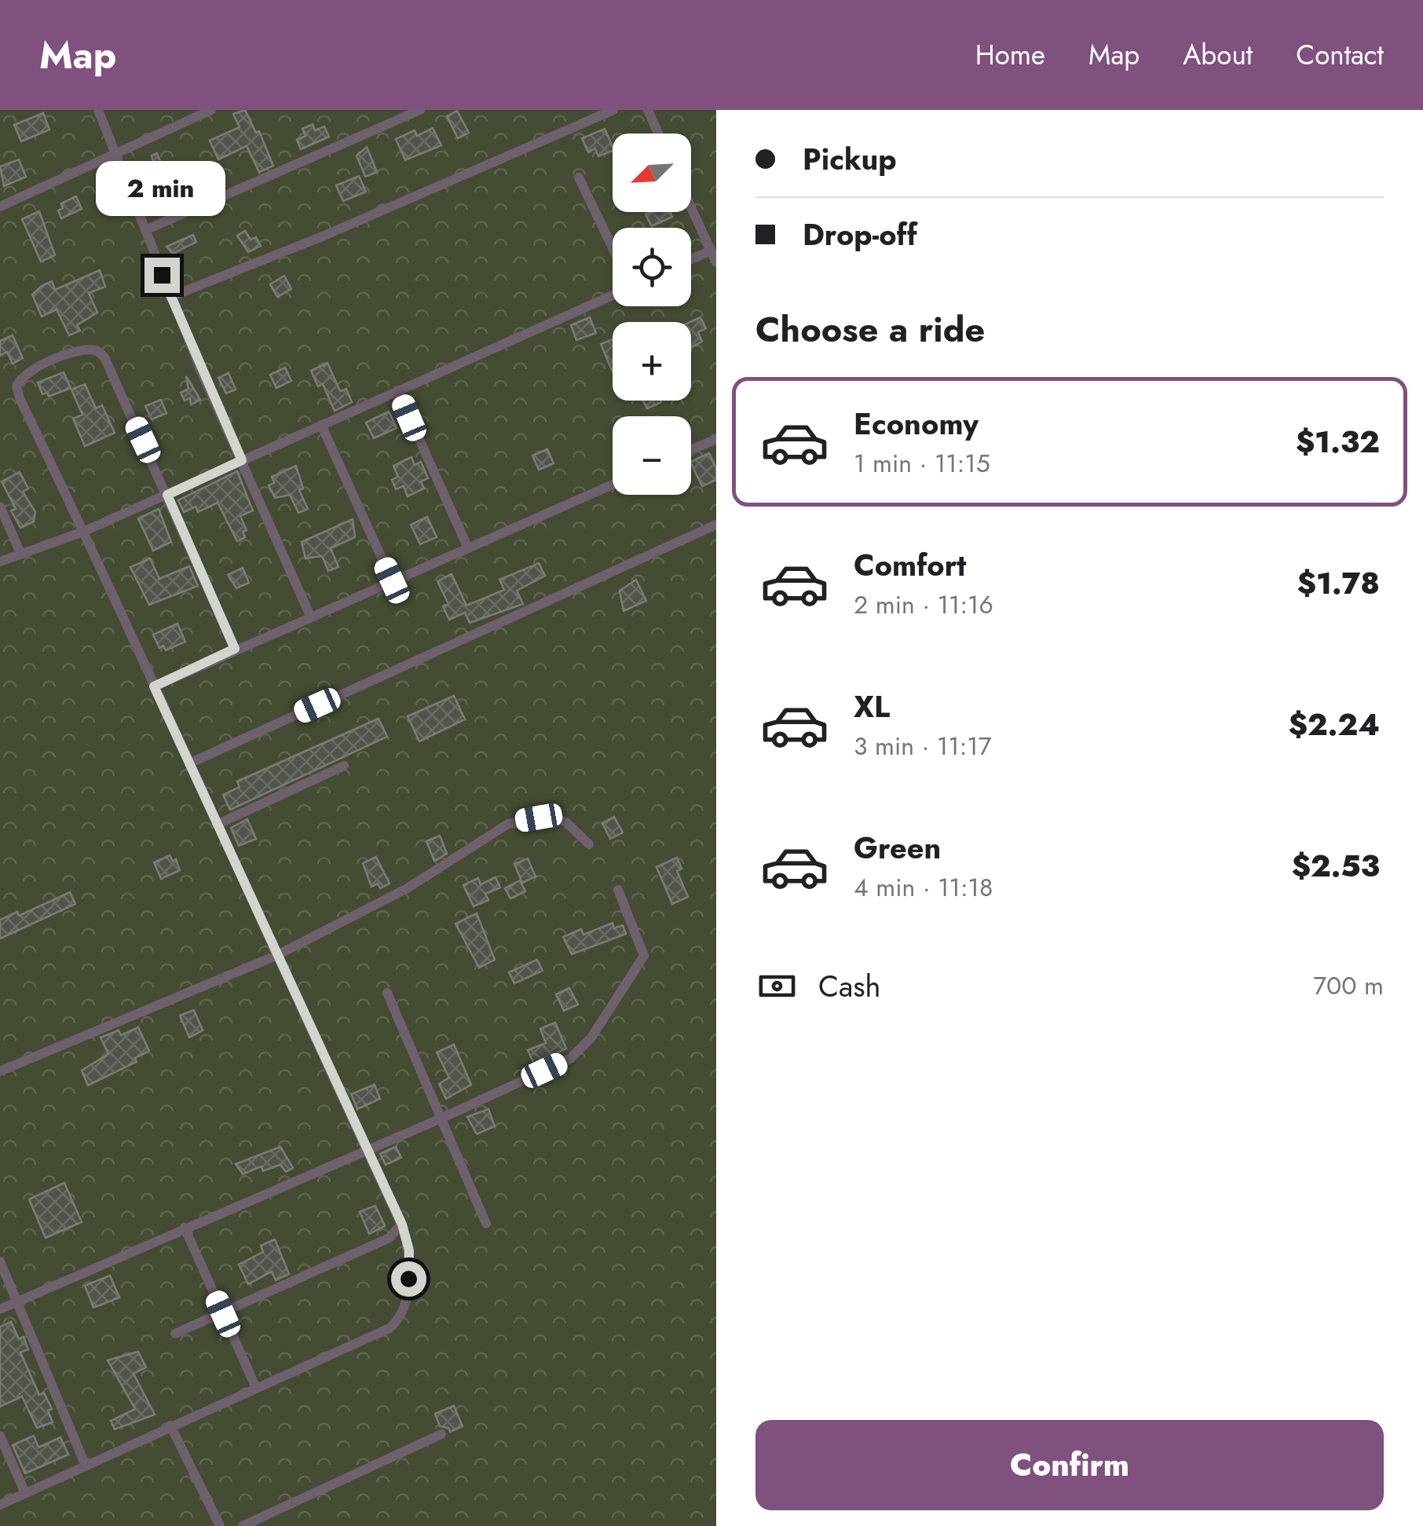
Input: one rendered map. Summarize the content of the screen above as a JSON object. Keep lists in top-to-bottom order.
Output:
{
  "north": "bottom left",
  "page": {
    "header": "Map",
    "nav": [
      "Home",
      "Map",
      "About",
      "Contact"
    ],
    "banner": ["Pickup", "Drop-off"],
    "map_buttons": ["+", "−"],
    "bubble": "2 min",
    "heading": "Choose a ride",
    "list": [
      {
        "name": "Economy",
        "note": "1 min · 11:15",
        "value": "$1.32"
      },
      {
        "name": "Comfort",
        "note": "2 min · 11:16",
        "value": "$1.78"
      },
      {
        "name": "XL",
        "note": "3 min · 11:17",
        "value": "$2.24"
      },
      {
        "name": "Green",
        "note": "4 min · 11:18",
        "value": "$2.53"
      }
    ],
    "pay": ["Cash", "700 m"],
    "buttons": "Confirm"
  }
}
